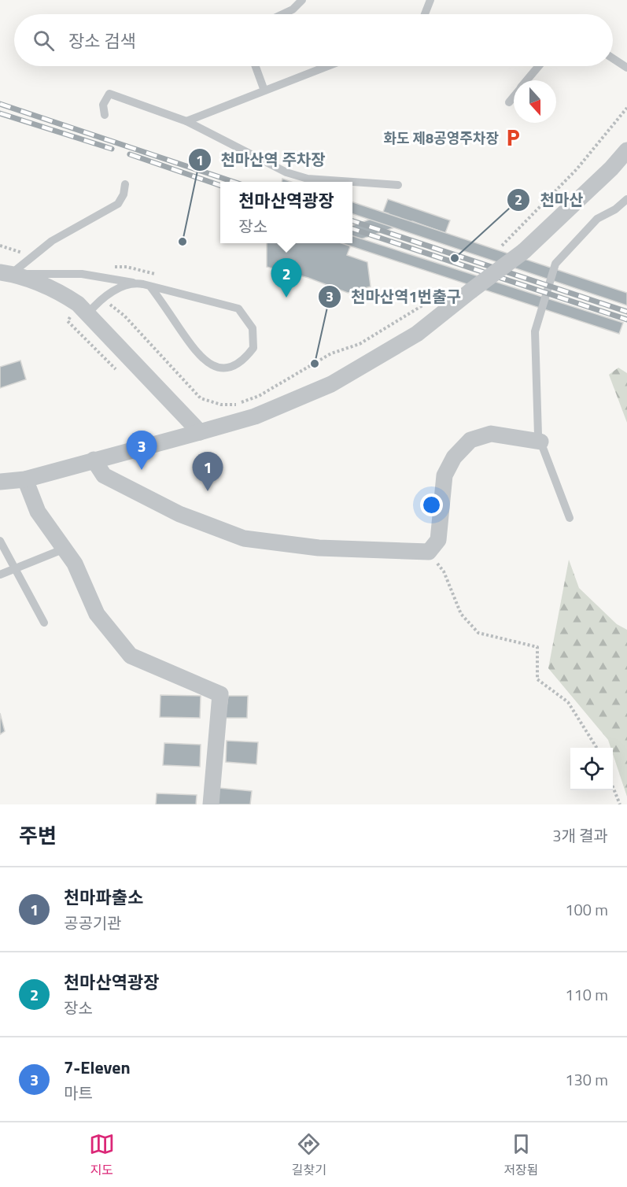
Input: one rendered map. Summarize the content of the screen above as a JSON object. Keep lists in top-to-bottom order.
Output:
{
  "places": {
    "parking": ["화도 제8공영주차장"],
    "other": ["천마산역 주차장", "천마산", "천마산역1번출구"]
  },
  "north": "bottom",
  "page": {
    "search": "장소 검색",
    "popup": ["천마산역광장", "장소"],
    "pins": ["2", "3", "1"],
    "heading": ["주변", "3개 결과"],
    "list": [
      {
        "mark": "1",
        "name": "천마파출소",
        "note": "공공기관",
        "value": "100 m"
      },
      {
        "mark": "2",
        "name": "천마산역광장",
        "note": "장소",
        "value": "110 m"
      },
      {
        "mark": "3",
        "name": "7-Eleven",
        "note": "마트",
        "value": "130 m"
      }
    ],
    "nav": ["지도", "길찾기", "저장됨"]
  }
}
